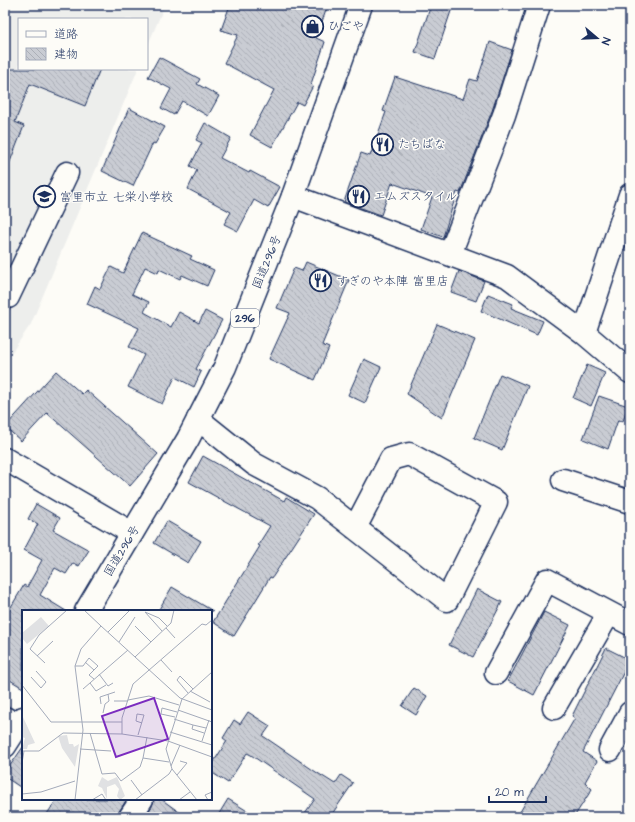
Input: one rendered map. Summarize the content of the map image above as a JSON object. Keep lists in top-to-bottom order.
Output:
{
  "streets": {
    "main road": ["国道296号", "296"]
  },
  "places": {
    "shop": ["ひごや"],
    "restaurant": ["たちばな", "エムズスタイル", "すぎのや本陣 富里店"],
    "school or university": ["富里市立 七栄小学校"]
  },
  "legend": ["道路", "建物"],
  "scale_bar": "20 m",
  "north": "right"
}
